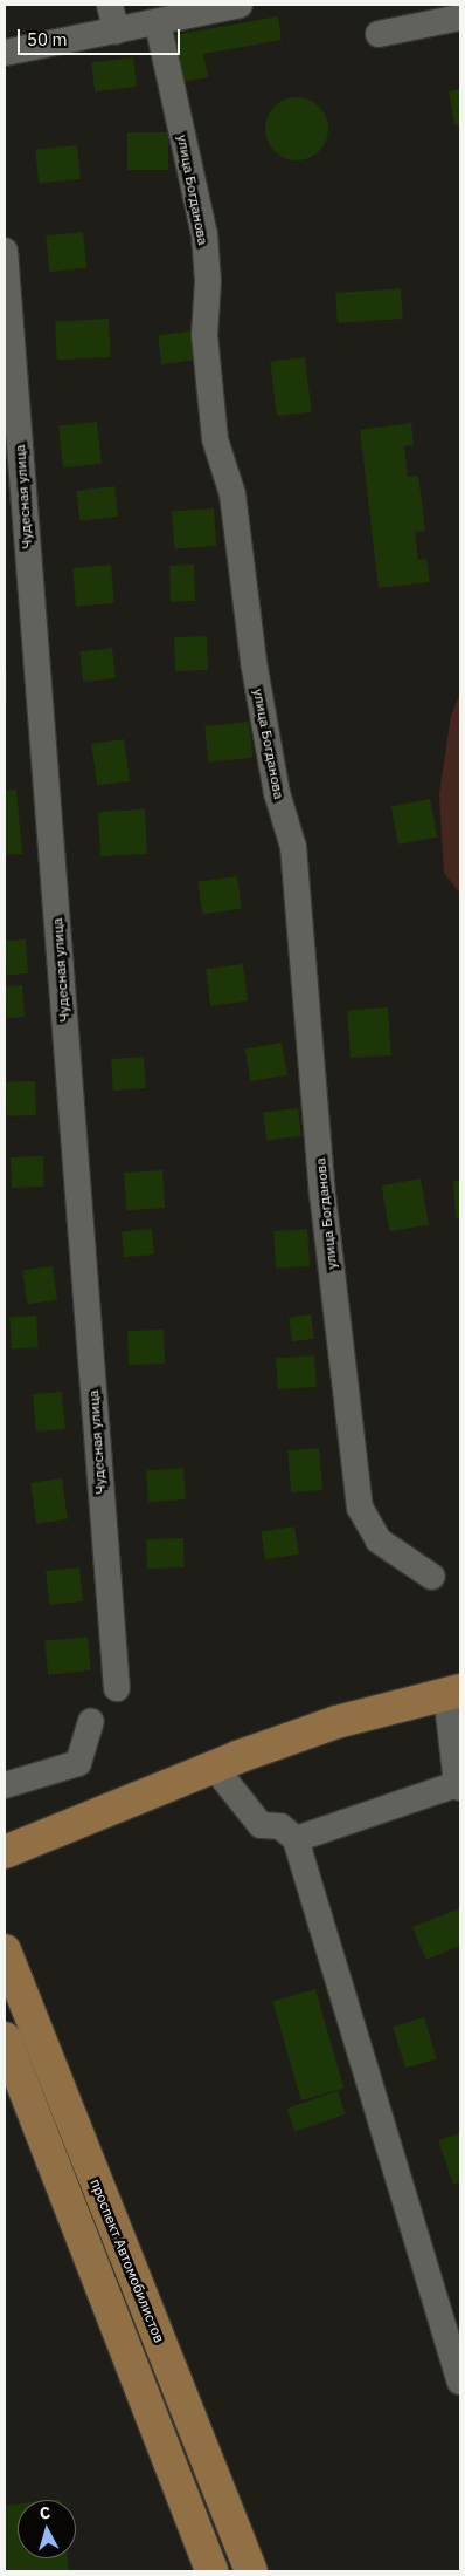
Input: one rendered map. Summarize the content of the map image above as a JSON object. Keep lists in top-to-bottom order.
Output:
{
  "streets": {
    "main road": ["проспект Автомобилистов"],
    "street": ["улица Богданова", "Чудесная улица"]
  },
  "scale_bar": "50 m",
  "north": "top"
}
